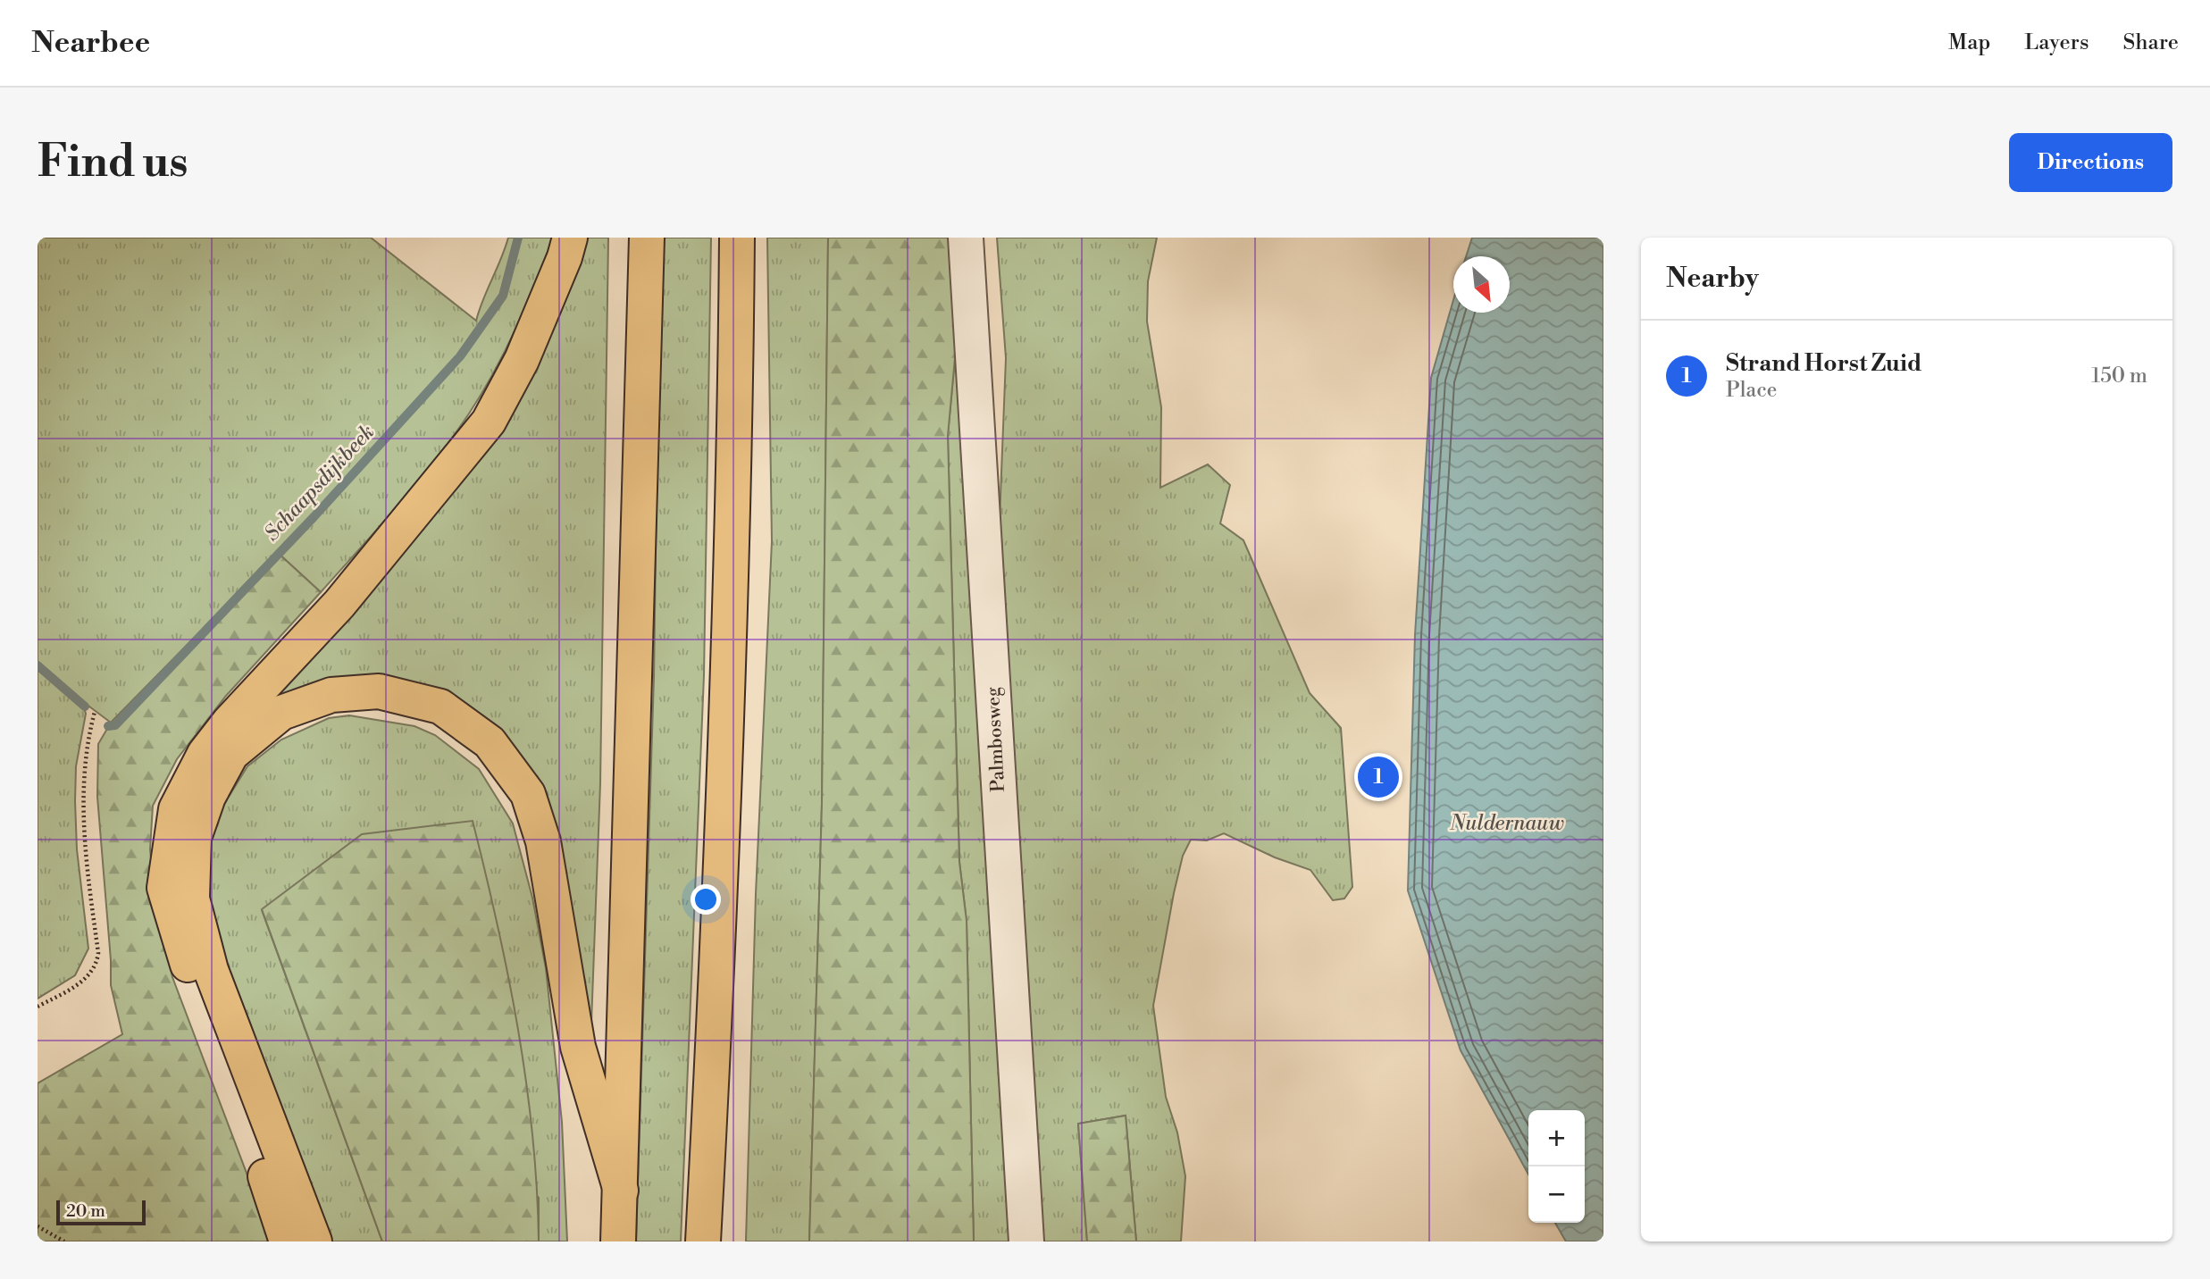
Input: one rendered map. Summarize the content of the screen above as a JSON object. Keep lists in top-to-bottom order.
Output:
{
  "streets": {
    "street": ["Palmbosweg"]
  },
  "water": ["Schaapsdijkbeek", "Nuldernauw"],
  "scale_bar": "20 m",
  "north": "bottom right",
  "page": {
    "header": "Nearbee",
    "nav": ["Map", "Layers", "Share"],
    "buttons": "Directions",
    "title": "Find us",
    "heading": "Nearby",
    "list": [
      {
        "mark": "1",
        "name": "Strand Horst Zuid",
        "note": "Place",
        "value": "150 m"
      }
    ],
    "pins": "1",
    "map_buttons": ["+", "−"],
    "scale": "20 m"
  }
}
